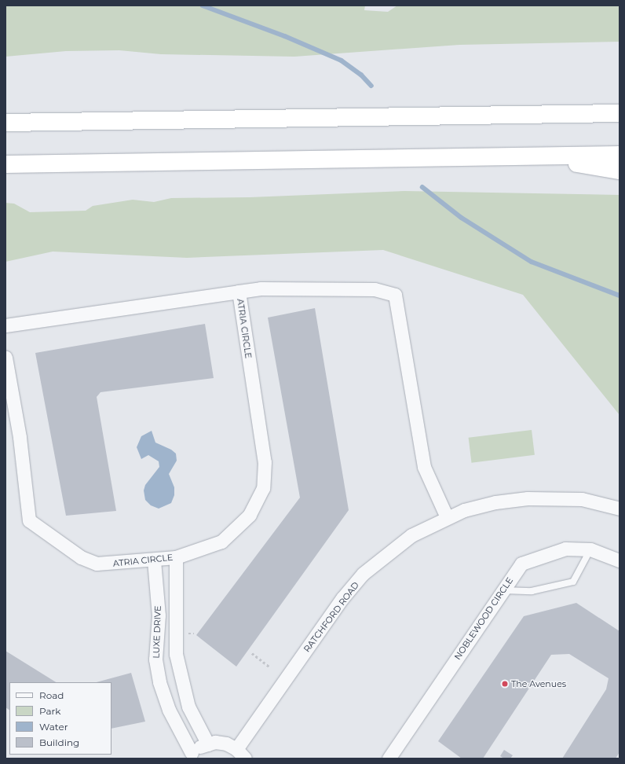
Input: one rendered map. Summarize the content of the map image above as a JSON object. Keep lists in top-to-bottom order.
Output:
{
  "streets": {
    "street": [
      "ATRIA CIRCLE",
      "RATCHFORD ROAD",
      "NOBLEWOOD CIRCLE",
      "LUXE DRIVE"
    ]
  },
  "crossings": [
    ["ATRIA CIRCLE", "RATCHFORD ROAD"],
    ["ATRIA CIRCLE", "LUXE DRIVE"]
  ],
  "places": ["The Avenues"],
  "legend": [
    "Road",
    "Park",
    "Water",
    "Building"
  ]
}
